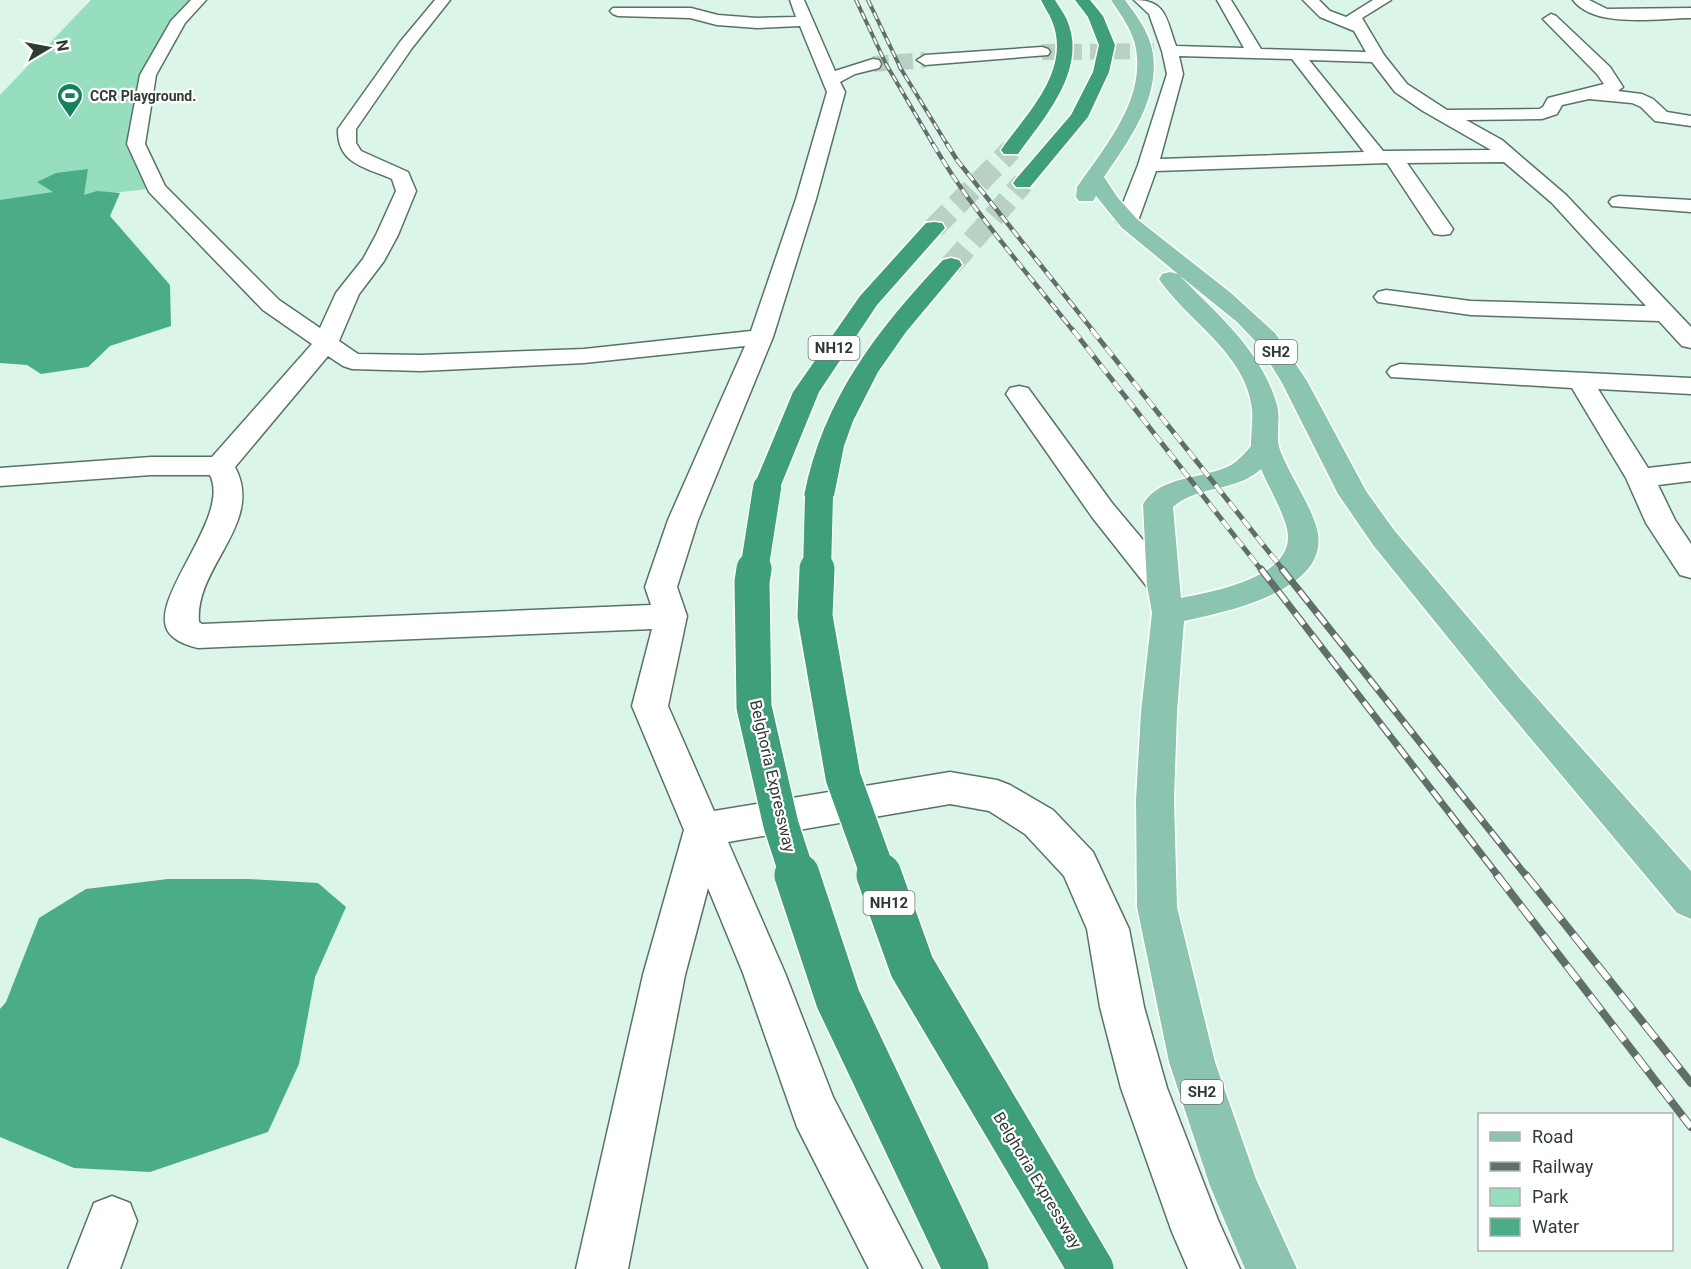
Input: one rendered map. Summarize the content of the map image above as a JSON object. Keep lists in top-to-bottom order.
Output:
{
  "streets": {
    "highway": ["NH12", "Belghoria Expressway"],
    "main road": ["SH2"]
  },
  "places": {
    "sports": ["CCR Playground."]
  },
  "legend": [
    "Road",
    "Railway",
    "Park",
    "Water"
  ],
  "north": "right"
}
